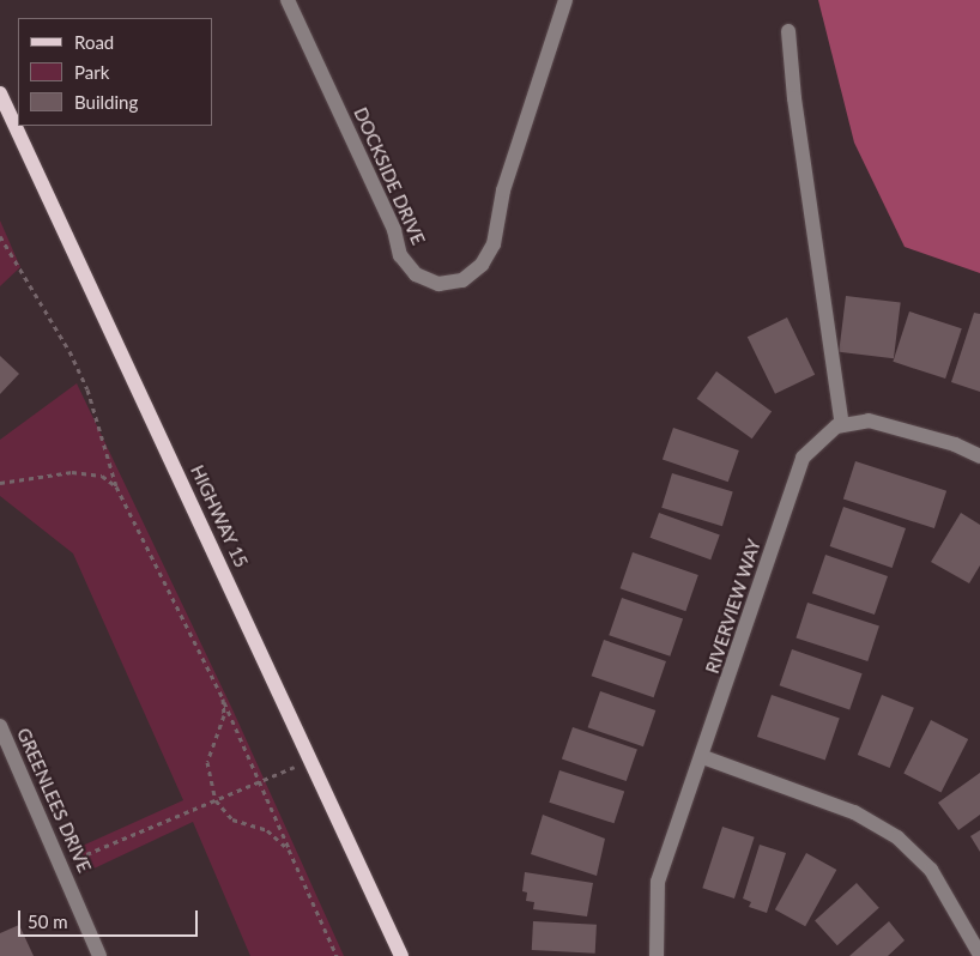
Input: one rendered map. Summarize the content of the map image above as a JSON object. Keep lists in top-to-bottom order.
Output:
{
  "streets": {
    "main road": ["HIGHWAY 15"],
    "street": ["DOCKSIDE DRIVE", "RIVERVIEW WAY", "GREENLEES DRIVE"]
  },
  "legend": ["Road", "Park", "Building"],
  "scale_bar": "50 m"
}
